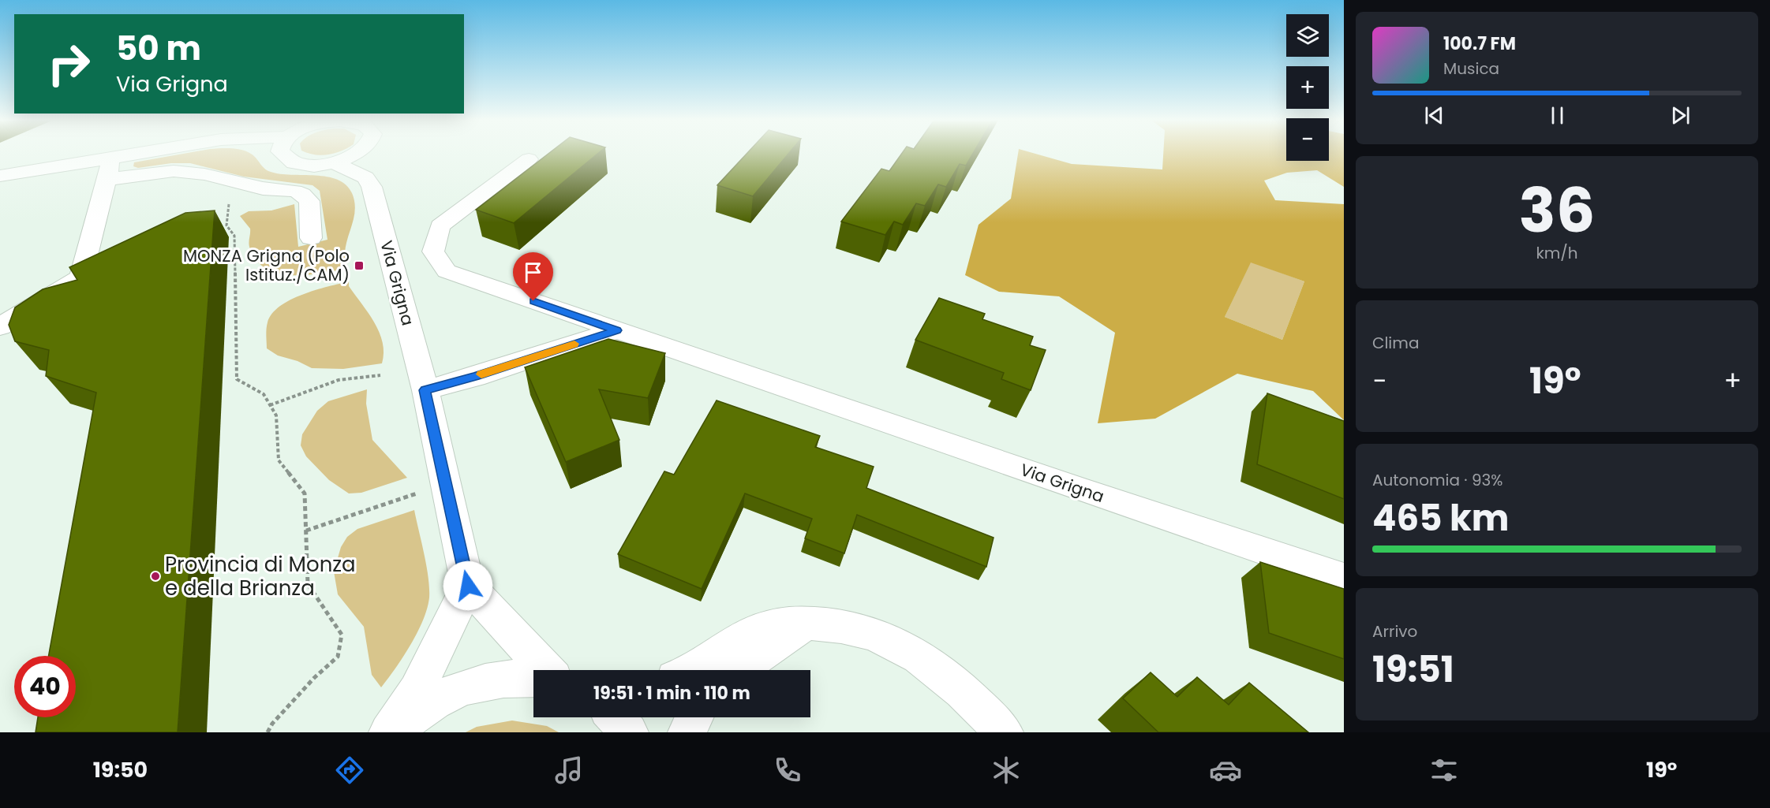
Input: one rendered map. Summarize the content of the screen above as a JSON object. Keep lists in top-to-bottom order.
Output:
{
  "streets": {
    "street": ["Via Grigna"]
  },
  "places": {
    "transit": ["MONZA Grigna (Polo Istituz./CAM)"],
    "other": ["Provincia di Monza e della Brianza"]
  },
  "page": {
    "map_buttons": ["+", "−"],
    "turn": ["50 m", "Via Grigna"],
    "song": ["100.7 FM", "Musica"],
    "tile": [
      ["36", "km/h"],
      "Clima",
      ["Autonomia · 93%", "465 km"],
      ["Arrivo", "19:51"]
    ],
    "heat": ["−", "19°", "+"],
    "limit": "40",
    "trip": "19:51 · 1 min · 110 m",
    "tabs": ["19:50", "19°"]
  }
}
